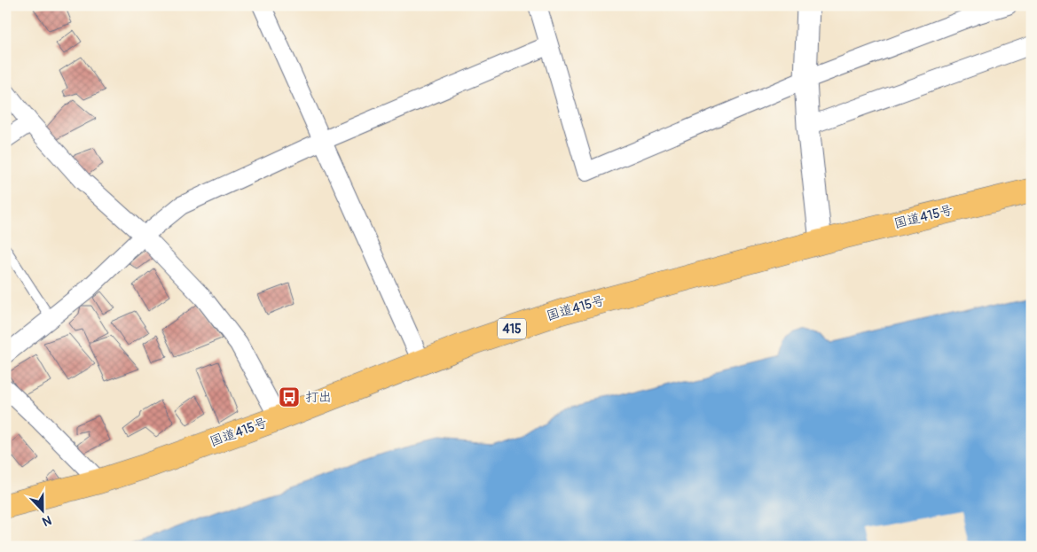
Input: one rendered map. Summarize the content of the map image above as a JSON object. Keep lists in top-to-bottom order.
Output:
{
  "streets": {
    "highway": ["国道415号", "415"]
  },
  "places": {
    "bus stop": ["打出"]
  },
  "north": "bottom"
}
